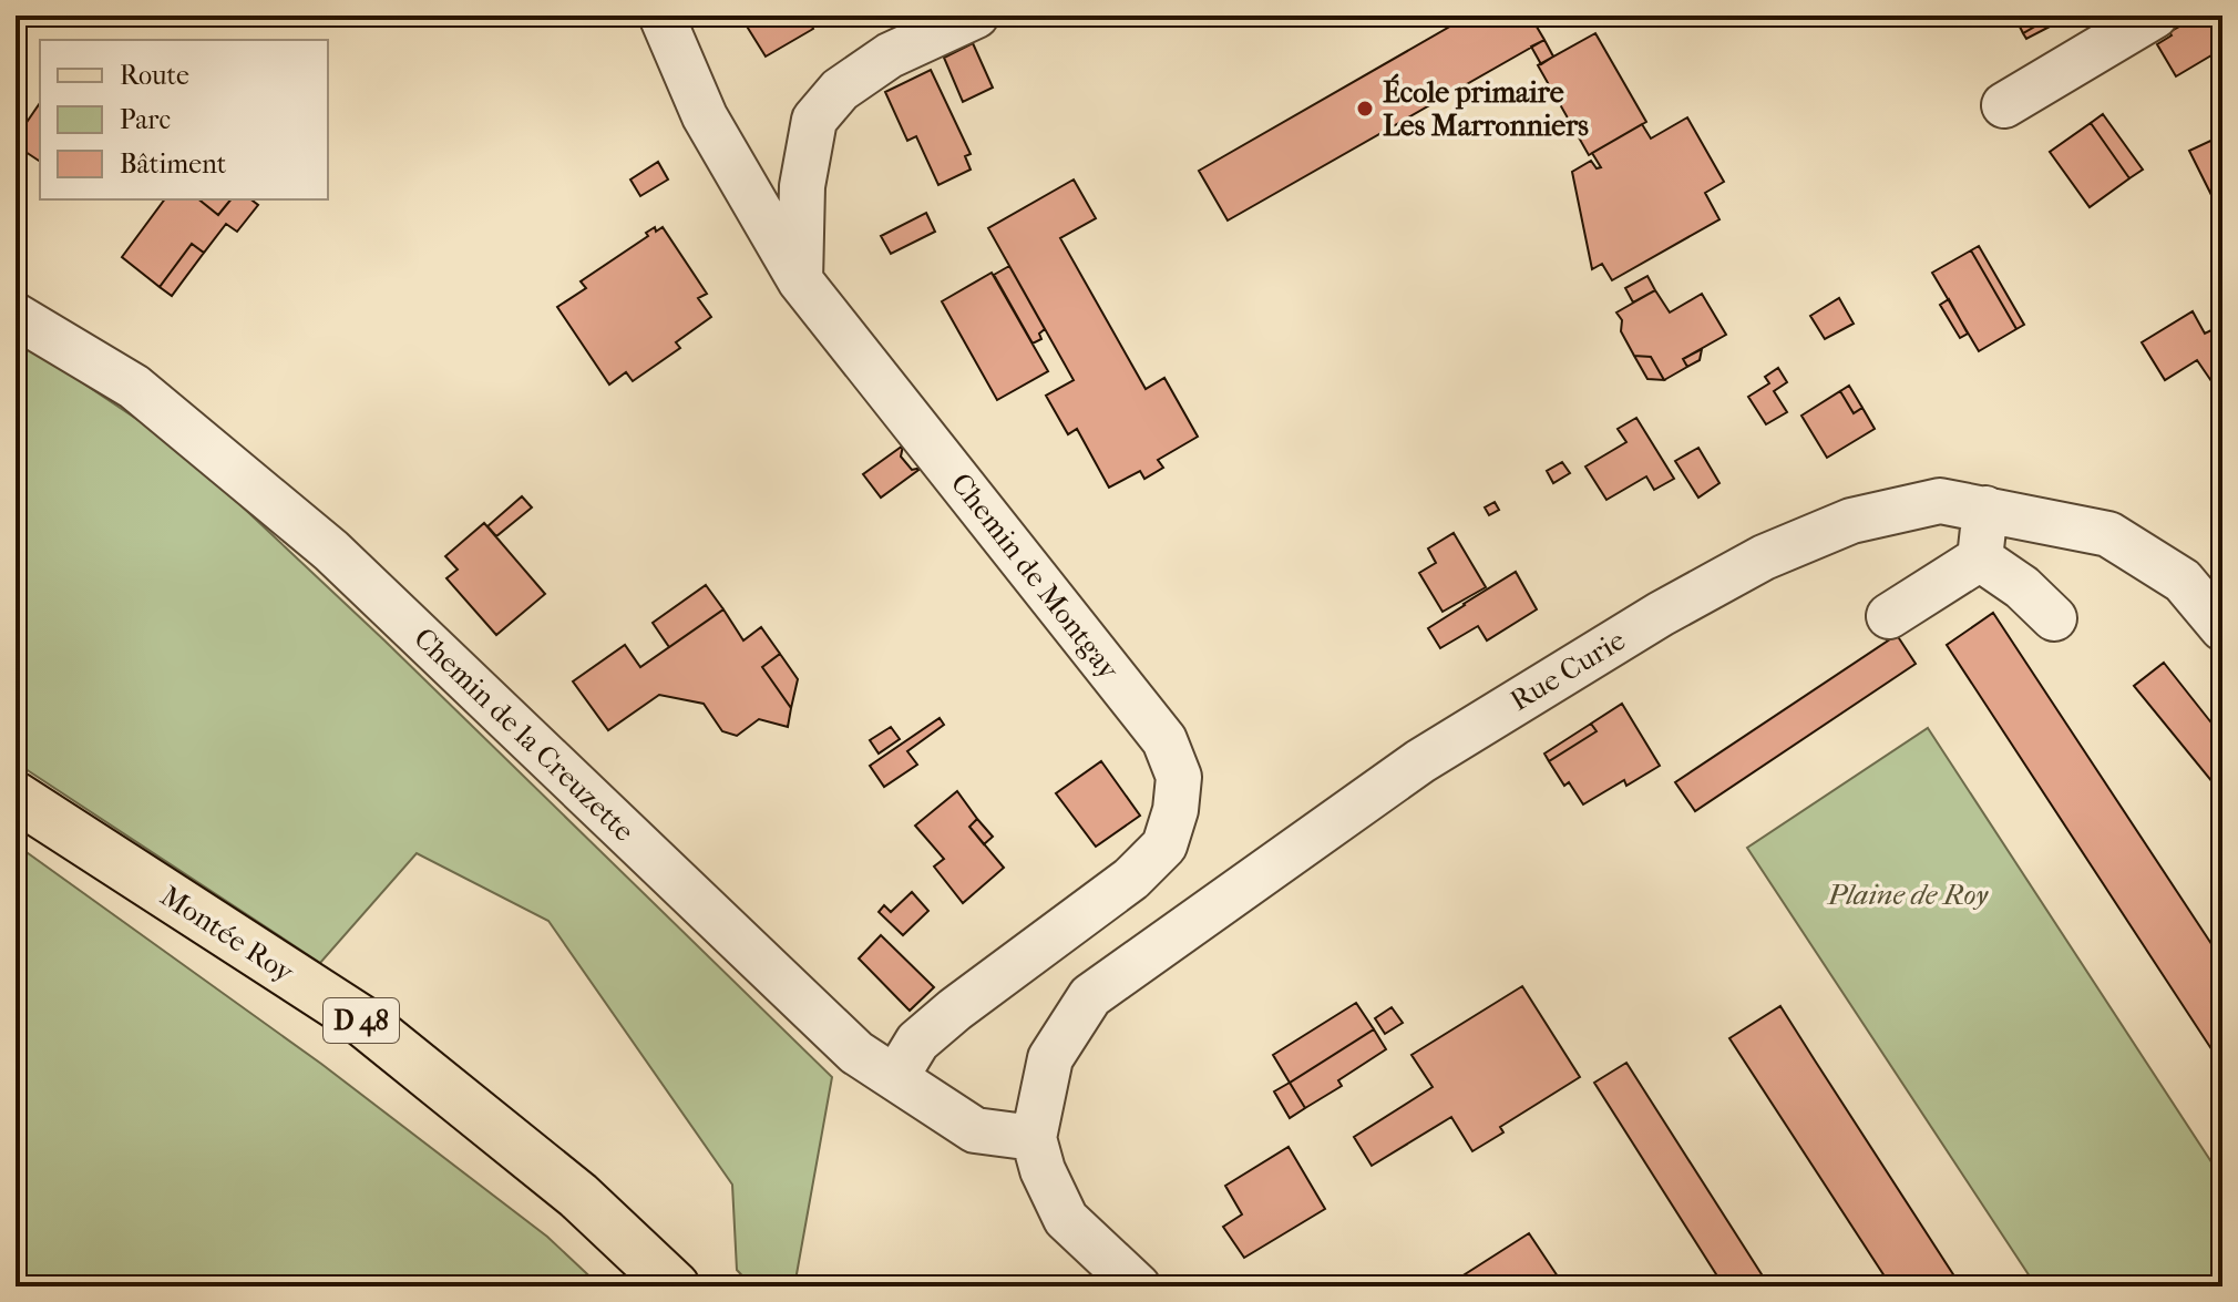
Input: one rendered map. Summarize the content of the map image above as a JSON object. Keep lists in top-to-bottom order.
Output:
{
  "streets": {
    "main road": ["Montée Roy", "D 48"],
    "street": ["Chemin de Montgay", "Rue Curie", "Chemin de la Creuzette"]
  },
  "crossings": [
    ["Chemin de Montgay", "Chemin de la Creuzette"],
    ["Rue Curie", "Chemin de la Creuzette"]
  ],
  "parks": ["Plaine de Roy"],
  "places": ["École primaire Les Marronniers"],
  "legend": ["Route", "Parc", "Bâtiment"]
}
